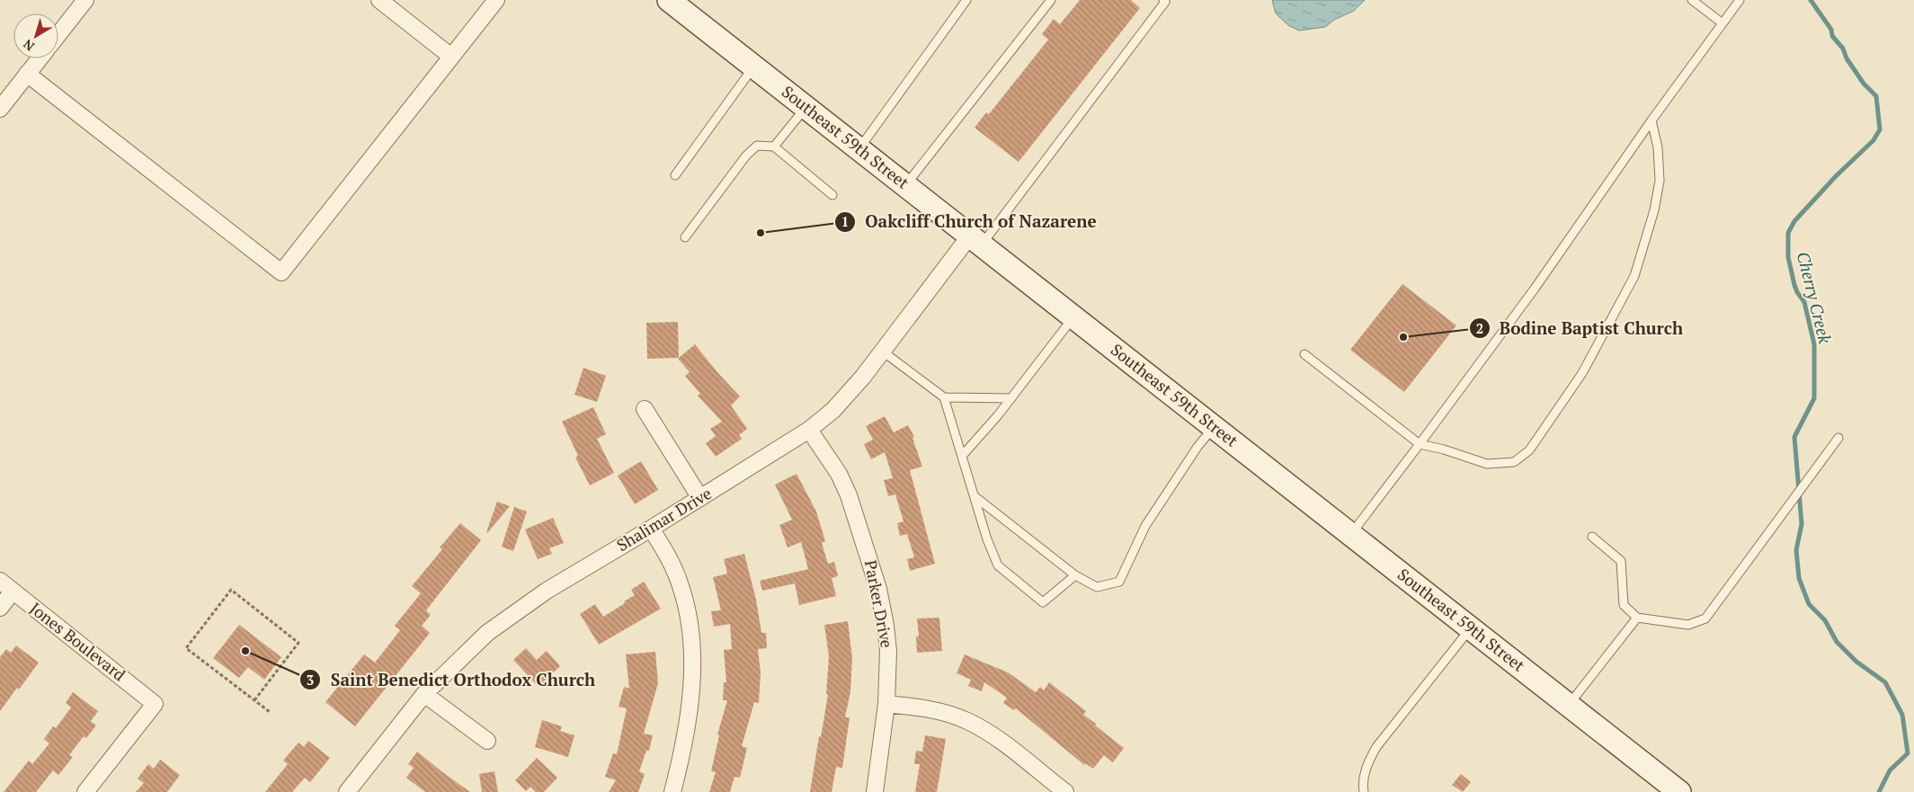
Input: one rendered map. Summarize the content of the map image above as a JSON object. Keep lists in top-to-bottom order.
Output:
{
  "streets": {
    "main road": ["Southeast 59th Street"],
    "street": ["Shalimar Drive", "Parker Drive", "Jones Boulevard"]
  },
  "crossings": [
    ["Southeast 59th Street", "Shalimar Drive"],
    ["Shalimar Drive", "Parker Drive"]
  ],
  "water": ["Cherry Creek"],
  "places": ["Oakcliff Church of Nazarene", "Bodine Baptist Church", "Saint Benedict Orthodox Church"],
  "north": "bottom left"
}
